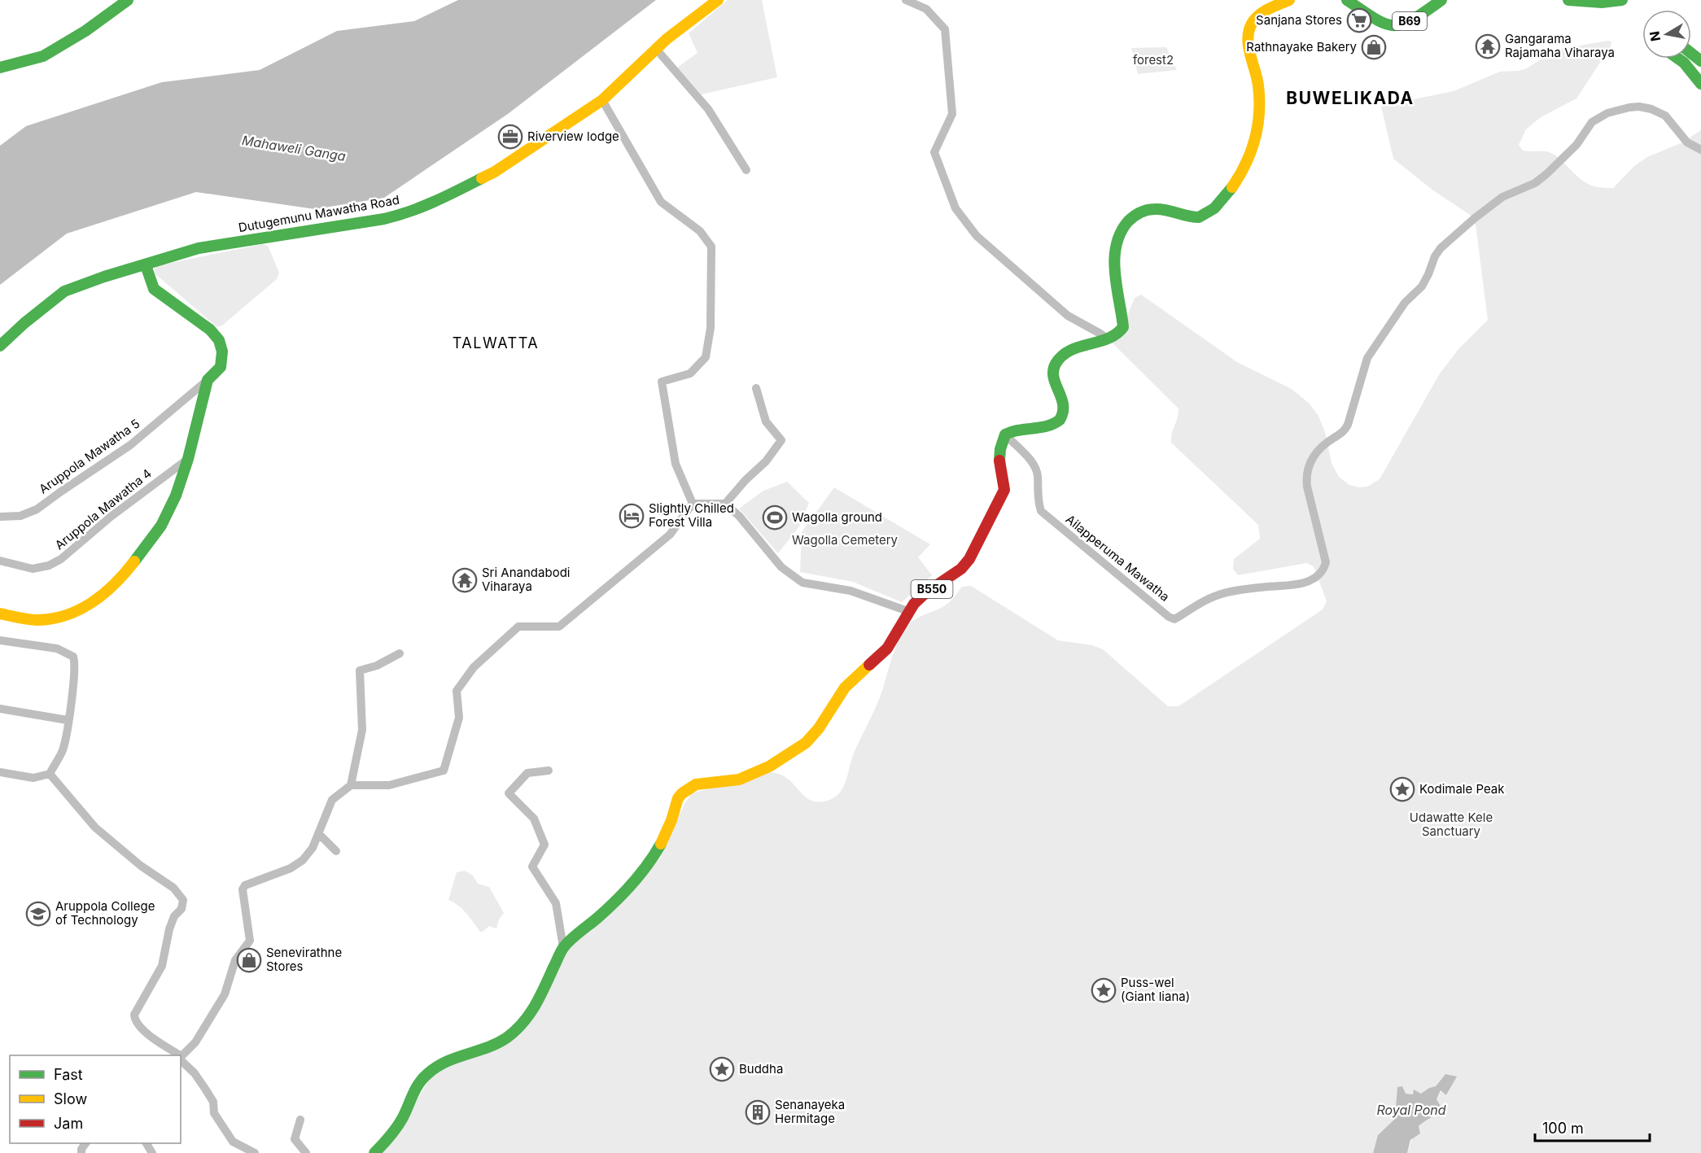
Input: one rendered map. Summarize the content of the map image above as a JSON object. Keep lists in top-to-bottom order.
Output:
{
  "streets": {
    "main road": ["B69", "Dutugemunu Mawatha Road", "B550"],
    "street": ["Aruppola Mawatha 5", "Aruppola Mawatha 4", "Ailapperuma Mawatha"]
  },
  "crossings": [
    ["Ailapperuma Mawatha", "B550"]
  ],
  "districts": ["BUWELIKADA", "TALWATTA"],
  "water": ["Mahaweli Ganga", "Royal Pond"],
  "parks": ["forest2", "Wagolla Cemetery", "Udawatte Kele Sanctuary"],
  "places": {
    "supermarket": ["Sanjana Stores"],
    "temple": ["Gangarama Rajamaha Viharaya", "Sri Anandabodi Viharaya"],
    "shop": ["Rathnayake Bakery", "Senevirathne Stores"],
    "office": ["Riverview lodge"],
    "hotel": ["Slightly Chilled Forest Villa"],
    "sports": ["Wagolla ground"],
    "place": ["Kodimale Peak", "Puss-wel (Giant liana)", "Buddha"],
    "school or university": ["Aruppola College of Technology"],
    "building": ["Senanayeka Hermitage"]
  },
  "legend": ["Fast", "Slow", "Jam"],
  "scale_bar": "100 m",
  "north": "left"
}
